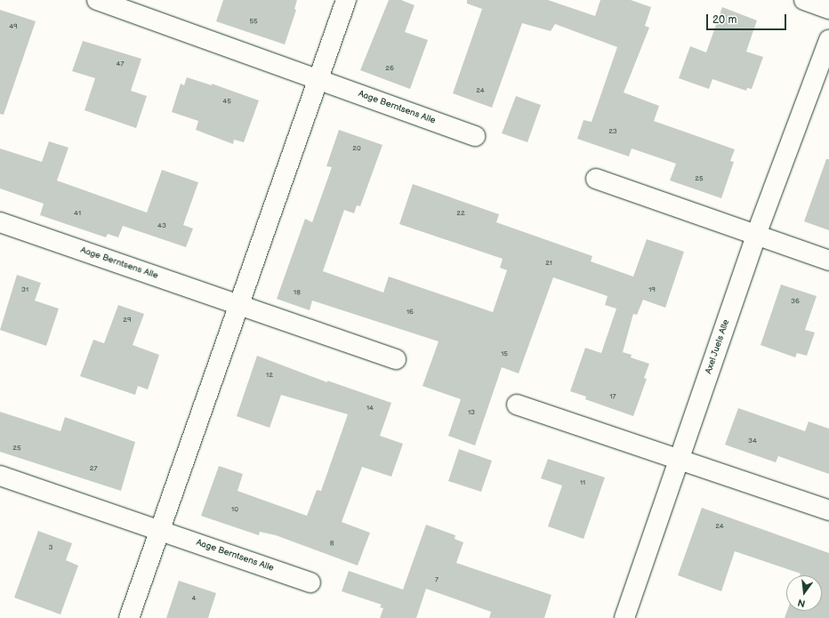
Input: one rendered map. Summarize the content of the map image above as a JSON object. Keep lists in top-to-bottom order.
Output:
{
  "streets": {
    "street": ["Aage Berntsens Alle", "Axel Juels Alle"]
  },
  "house_numbers": [
    "55",
    "49",
    "47",
    "26",
    "24",
    "45",
    "23",
    "20",
    "25",
    "41",
    "22",
    "43",
    "21",
    "31",
    "19",
    "18",
    "36",
    "16",
    "29",
    "15",
    "12",
    "17",
    "14",
    "13",
    "34",
    "25",
    "27",
    "11",
    "10",
    "24",
    "8",
    "3",
    "7",
    "4"
  ],
  "scale_bar": "20 m",
  "north": "bottom"
}
